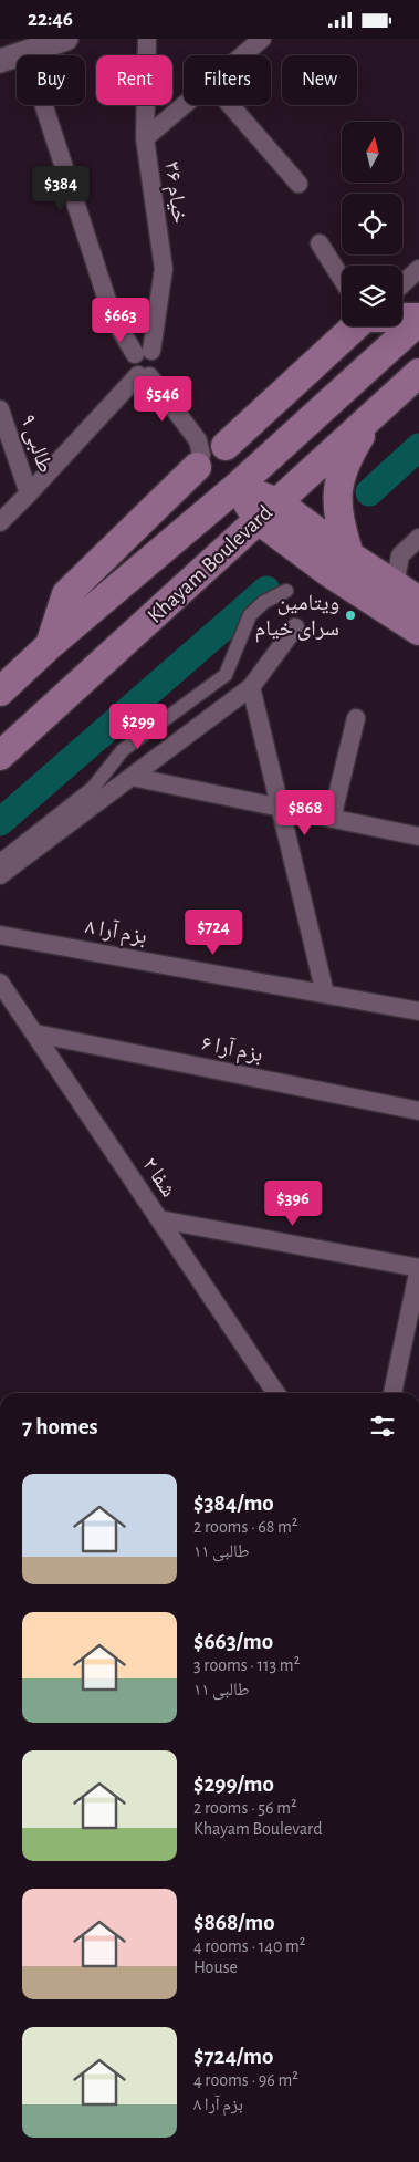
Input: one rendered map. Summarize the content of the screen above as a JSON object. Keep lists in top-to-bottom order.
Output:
{
  "streets": {
    "main road": ["Khayam Boulevard"],
    "street": [
      "خیام ۳۶",
      "طالبی ۹",
      "بزم آرا ۸",
      "بزم آرا ۶",
      "شفا ۲"
    ]
  },
  "crossings": [
    ["بزم آرا ۶", "شفا ۲"]
  ],
  "places": ["ویتامین سرای خیام"],
  "north": "top",
  "page": {
    "status": "22:46",
    "chip": [
      "Buy",
      "Rent",
      "Filters",
      "New"
    ],
    "price": [
      "$384",
      "$663",
      "$546",
      "$299",
      "$868",
      "$724",
      "$396"
    ],
    "heading": "7 homes",
    "list": [
      {
        "name": "$384/mo",
        "note": "2 rooms · 68 m² · طالبی ۱۱"
      },
      {
        "name": "$663/mo",
        "note": "3 rooms · 113 m² · طالبی ۱۱"
      },
      {
        "name": "$299/mo",
        "note": "2 rooms · 56 m² · Khayam Boulevard"
      },
      {
        "name": "$868/mo",
        "note": "4 rooms · 140 m² · House"
      },
      {
        "name": "$724/mo",
        "note": "4 rooms · 96 m² · بزم آرا ۸"
      }
    ]
  }
}
